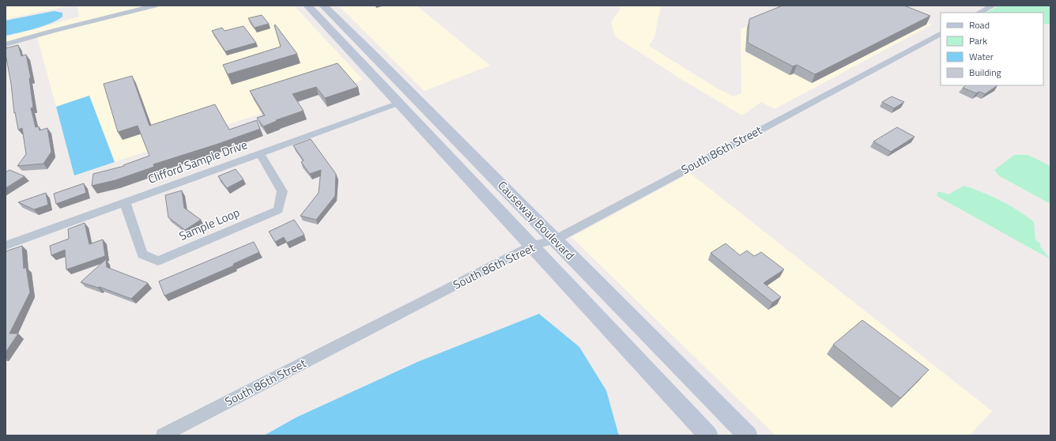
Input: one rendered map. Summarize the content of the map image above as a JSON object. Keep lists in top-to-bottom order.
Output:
{
  "streets": {
    "main road": ["Causeway Boulevard"],
    "street": ["South 86th Street", "Clifford Sample Drive", "Sample Loop"]
  },
  "crossings": [
    ["South 86th Street", "Causeway Boulevard"],
    ["Clifford Sample Drive", "Causeway Boulevard"],
    ["Clifford Sample Drive", "Sample Loop"]
  ],
  "legend": [
    "Road",
    "Park",
    "Water",
    "Building"
  ]
}
